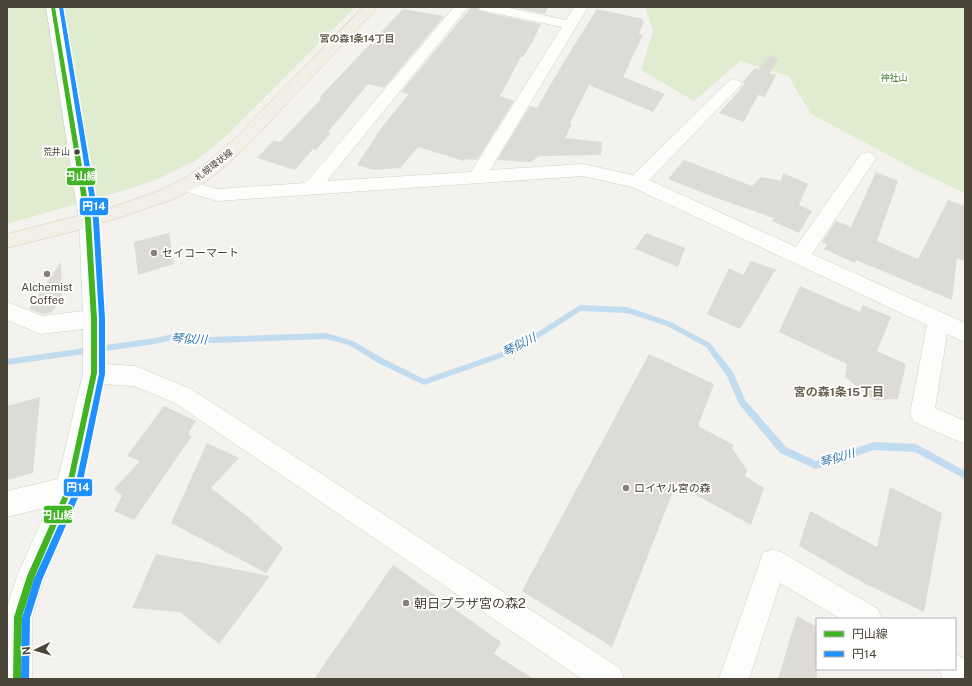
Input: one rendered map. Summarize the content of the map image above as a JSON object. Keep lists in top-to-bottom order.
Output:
{
  "streets": {
    "main road": ["札幌環状線"]
  },
  "districts": ["宮の森1条14丁目", "宮の森1条15丁目"],
  "water": ["琴似川"],
  "parks": ["神社山"],
  "places": [
    "荒井山",
    "セイコーマート",
    "Alchemist Coffee",
    "ロイヤル宮の森",
    "朝日プラザ宮の森2"
  ],
  "lines": ["transit line 円山線", "transit line 円14"],
  "legend": ["円山線", "円14"],
  "north": "left"
}
